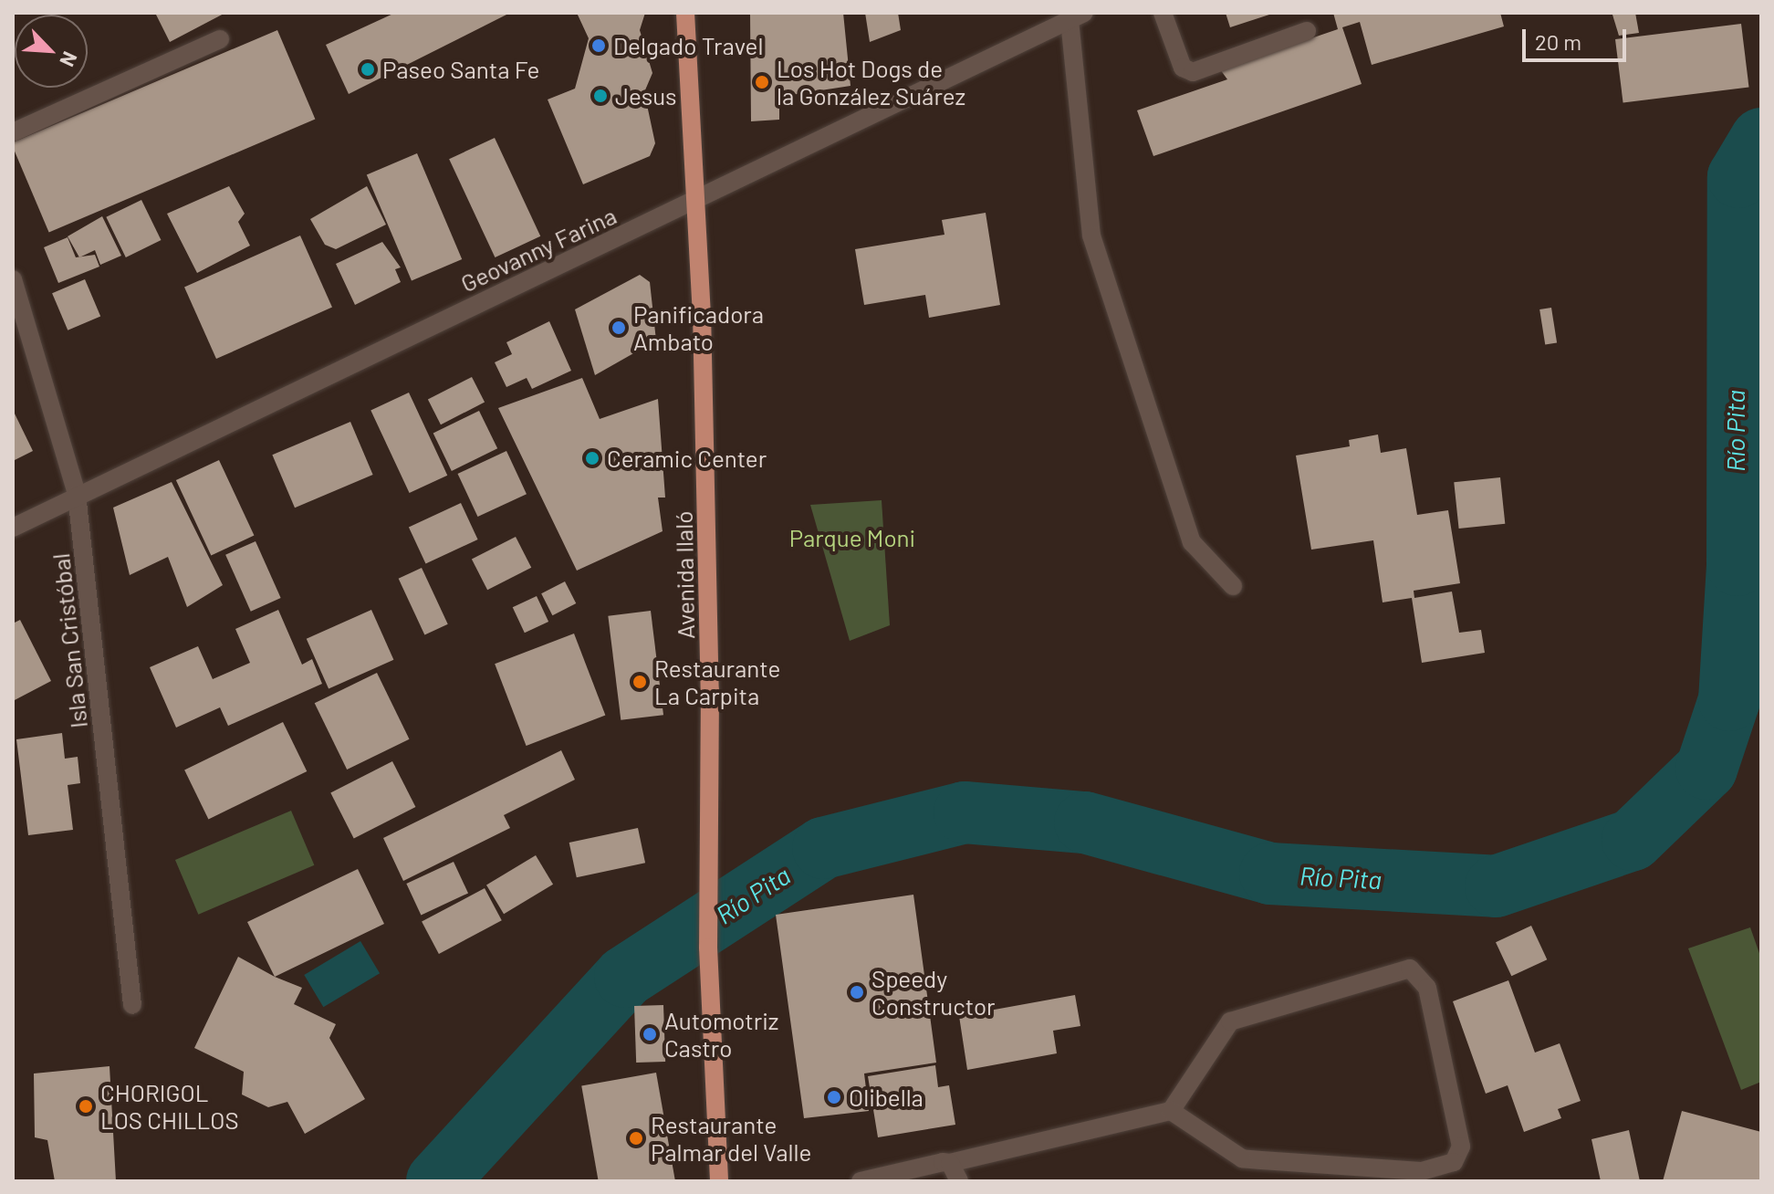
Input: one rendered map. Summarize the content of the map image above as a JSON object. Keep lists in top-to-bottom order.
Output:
{
  "streets": {
    "main road": ["Avenida Ilaló"],
    "street": ["Geovanny Farina", "Isla San Cristóbal"]
  },
  "crossings": [
    ["Geovanny Farina", "Avenida Ilaló"],
    ["Geovanny Farina", "Isla San Cristóbal"]
  ],
  "water": ["Río Pita"],
  "parks": ["Parque Moni"],
  "places": [
    "Delgado Travel",
    "Paseo Santa Fe",
    "Los Hot Dogs de la González Suárez",
    "Jesus",
    "Panificadora Ambato",
    "Ceramic Center",
    "Restaurante La Carpita",
    "Speedy Constructor",
    "Automotriz Castro",
    "Olibella",
    "CHORIGOL LOS CHILLOS",
    "Restaurante Palmar del Valle"
  ],
  "scale_bar": "20 m",
  "north": "bottom right"
}
